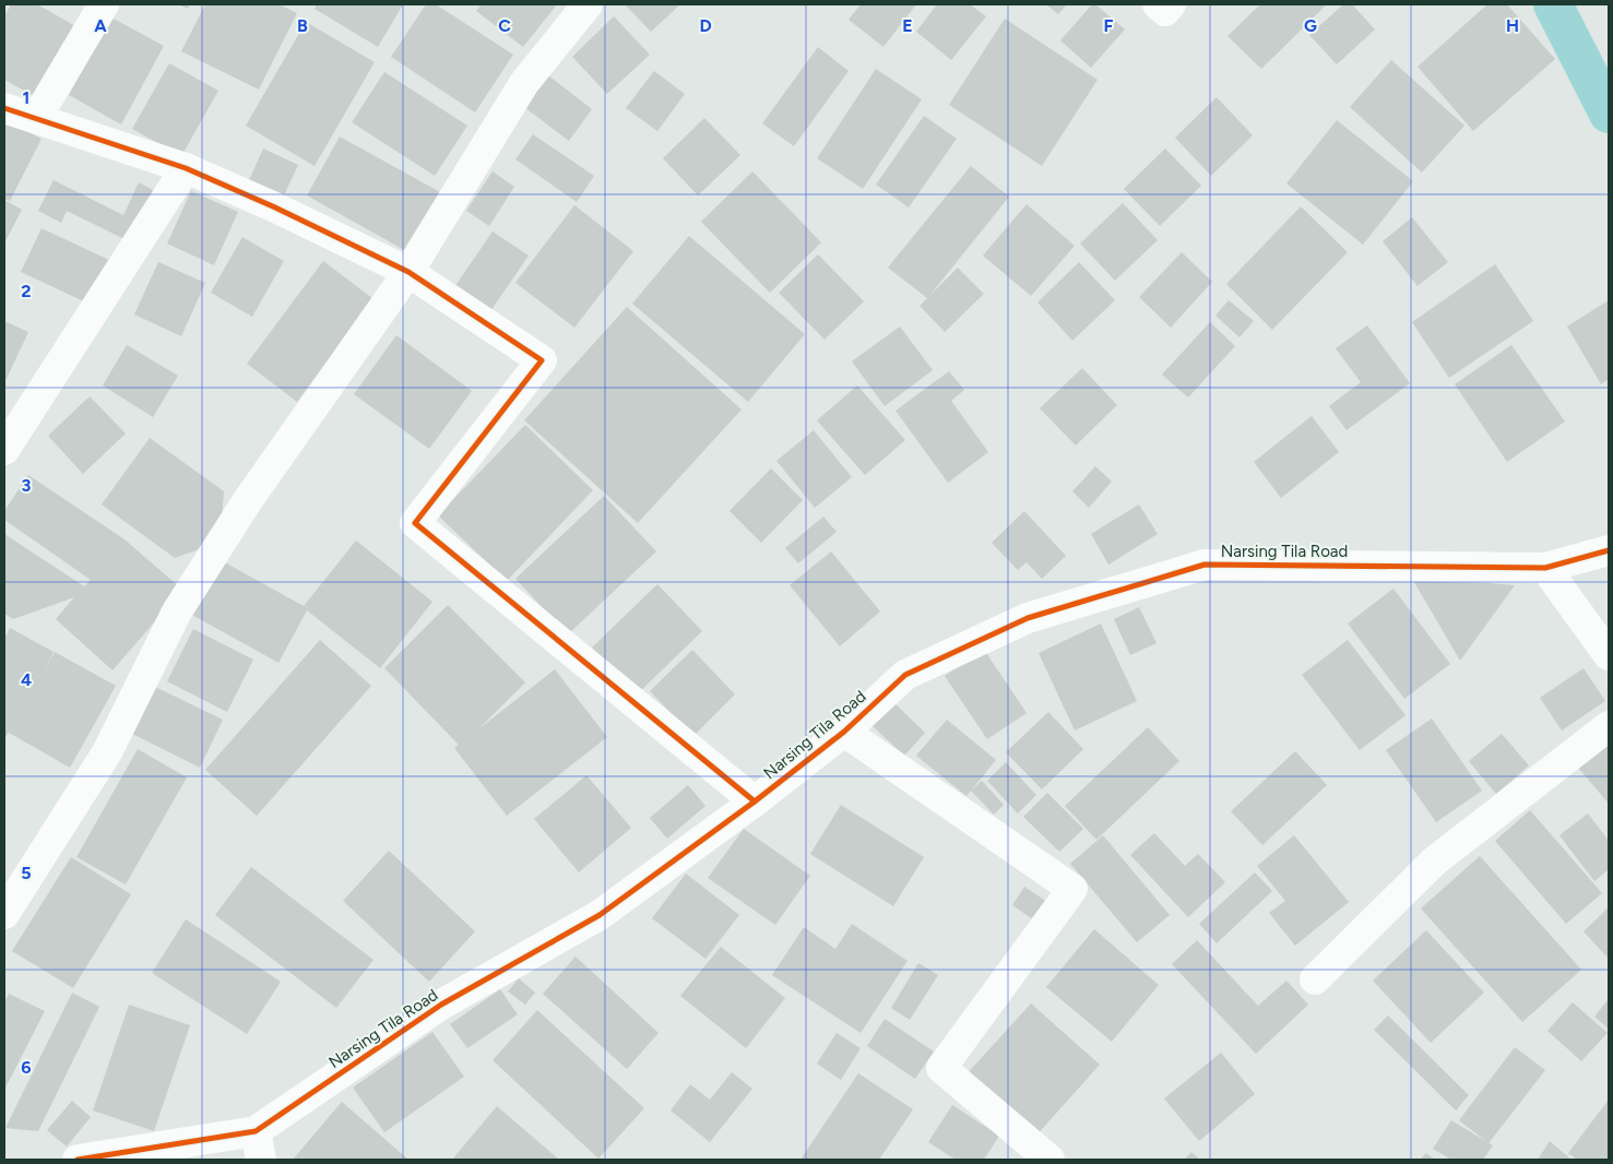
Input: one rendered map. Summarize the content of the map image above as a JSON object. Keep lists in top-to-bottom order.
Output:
{
  "streets": {
    "street": ["Narsing Tila Road"]
  },
  "grid": {
    "columns": [
      "A",
      "B",
      "C",
      "D",
      "E",
      "F",
      "G",
      "H"
    ],
    "rows": [
      "1",
      "2",
      "3",
      "4",
      "5",
      "6"
    ]
  }
}
